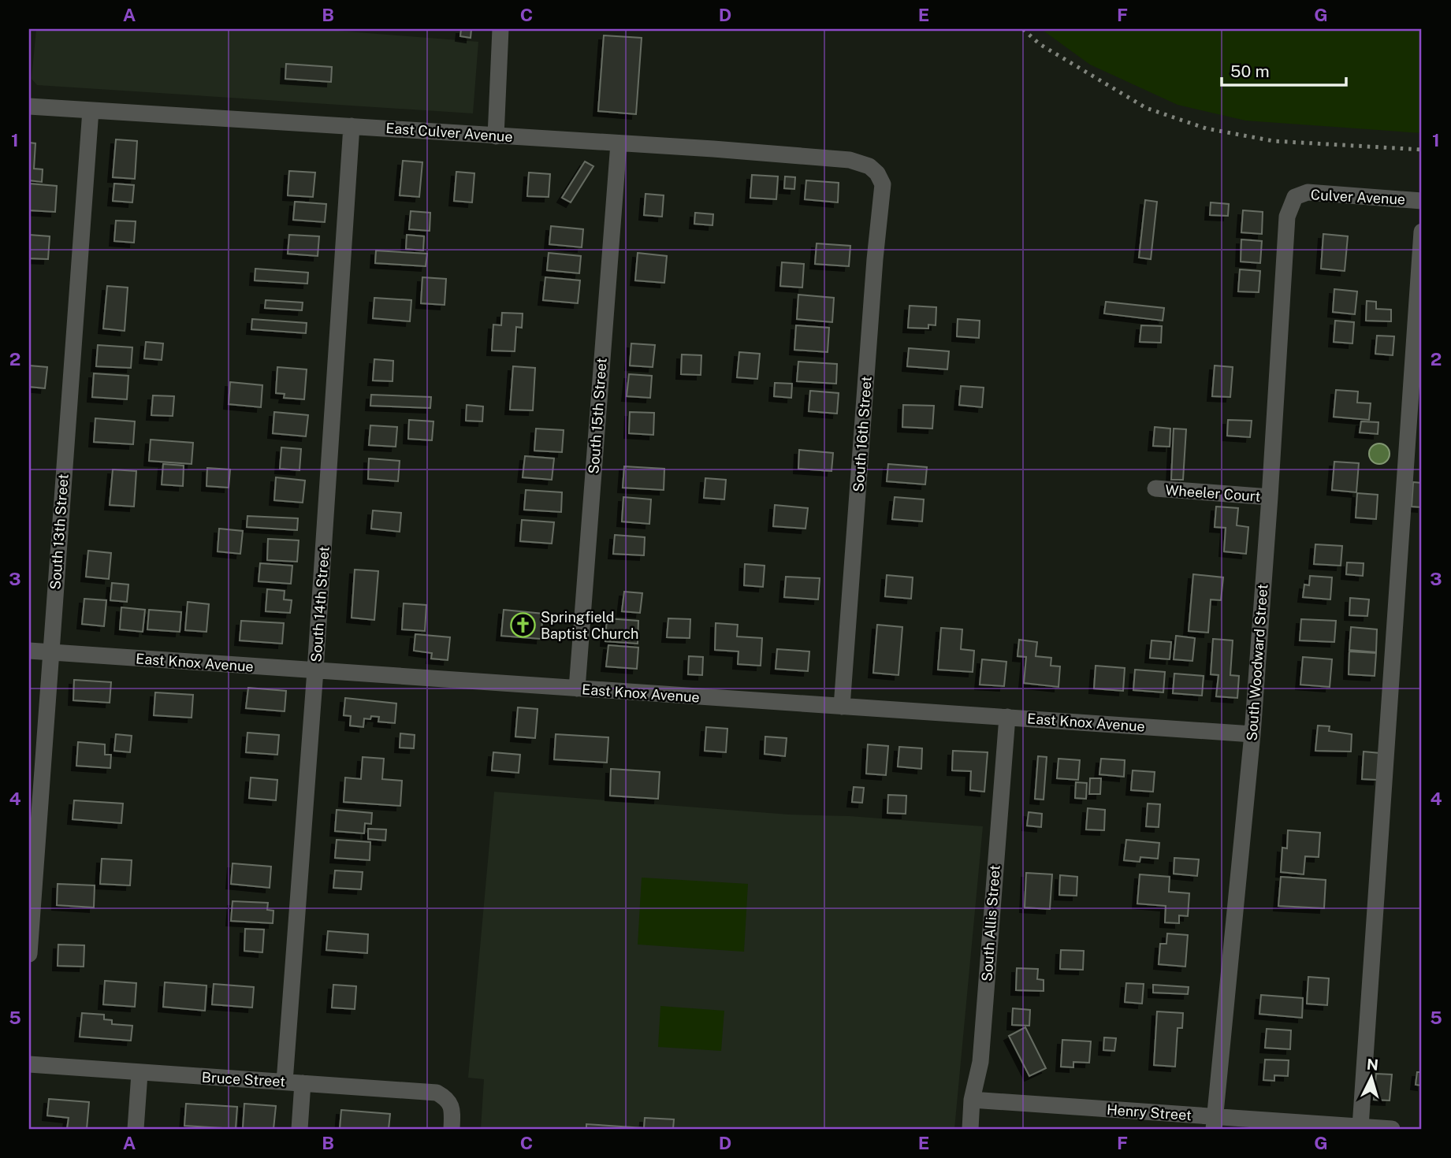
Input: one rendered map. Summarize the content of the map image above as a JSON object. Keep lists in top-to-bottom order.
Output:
{
  "streets": {
    "street": [
      "East Culver Avenue",
      "Culver Avenue",
      "South 15th Street",
      "South 16th Street",
      "Wheeler Court",
      "South 13th Street",
      "South 14th Street",
      "East Knox Avenue",
      "South Woodward Street",
      "South Allis Street",
      "Bruce Street",
      "Henry Street"
    ]
  },
  "crossings": [
    ["East Culver Avenue", "South 15th Street"],
    ["East Culver Avenue", "South 16th Street"],
    ["East Culver Avenue", "South 13th Street"],
    ["East Culver Avenue", "South 14th Street"],
    ["Culver Avenue", "South Woodward Street"],
    ["South 15th Street", "East Knox Avenue"],
    ["South 16th Street", "East Knox Avenue"],
    ["Wheeler Court", "South Woodward Street"],
    ["South 13th Street", "East Knox Avenue"],
    ["South 14th Street", "East Knox Avenue"],
    ["South 14th Street", "Bruce Street"],
    ["East Knox Avenue", "South Woodward Street"],
    ["East Knox Avenue", "South Allis Street"],
    ["South Woodward Street", "Henry Street"],
    ["South Allis Street", "Henry Street"]
  ],
  "places": {
    "church": ["Springfield Baptist Church"]
  },
  "scale_bar": "50 m",
  "north": "top",
  "grid": {
    "columns": [
      "A",
      "B",
      "C",
      "D",
      "E",
      "F",
      "G"
    ],
    "rows": [
      "1",
      "2",
      "3",
      "4",
      "5"
    ]
  }
}
